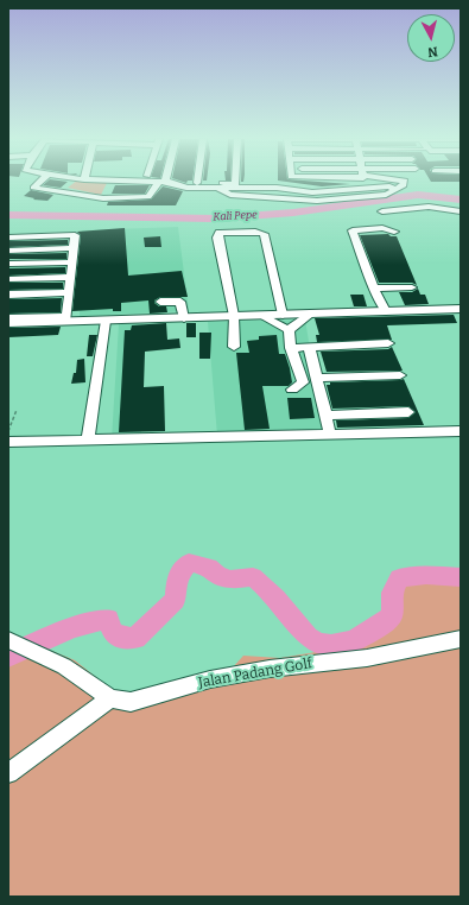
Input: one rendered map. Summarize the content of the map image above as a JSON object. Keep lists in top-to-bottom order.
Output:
{
  "streets": {
    "street": ["Jalan Padang Golf"]
  },
  "water": ["Kali Pepe"],
  "north": "bottom"
}
